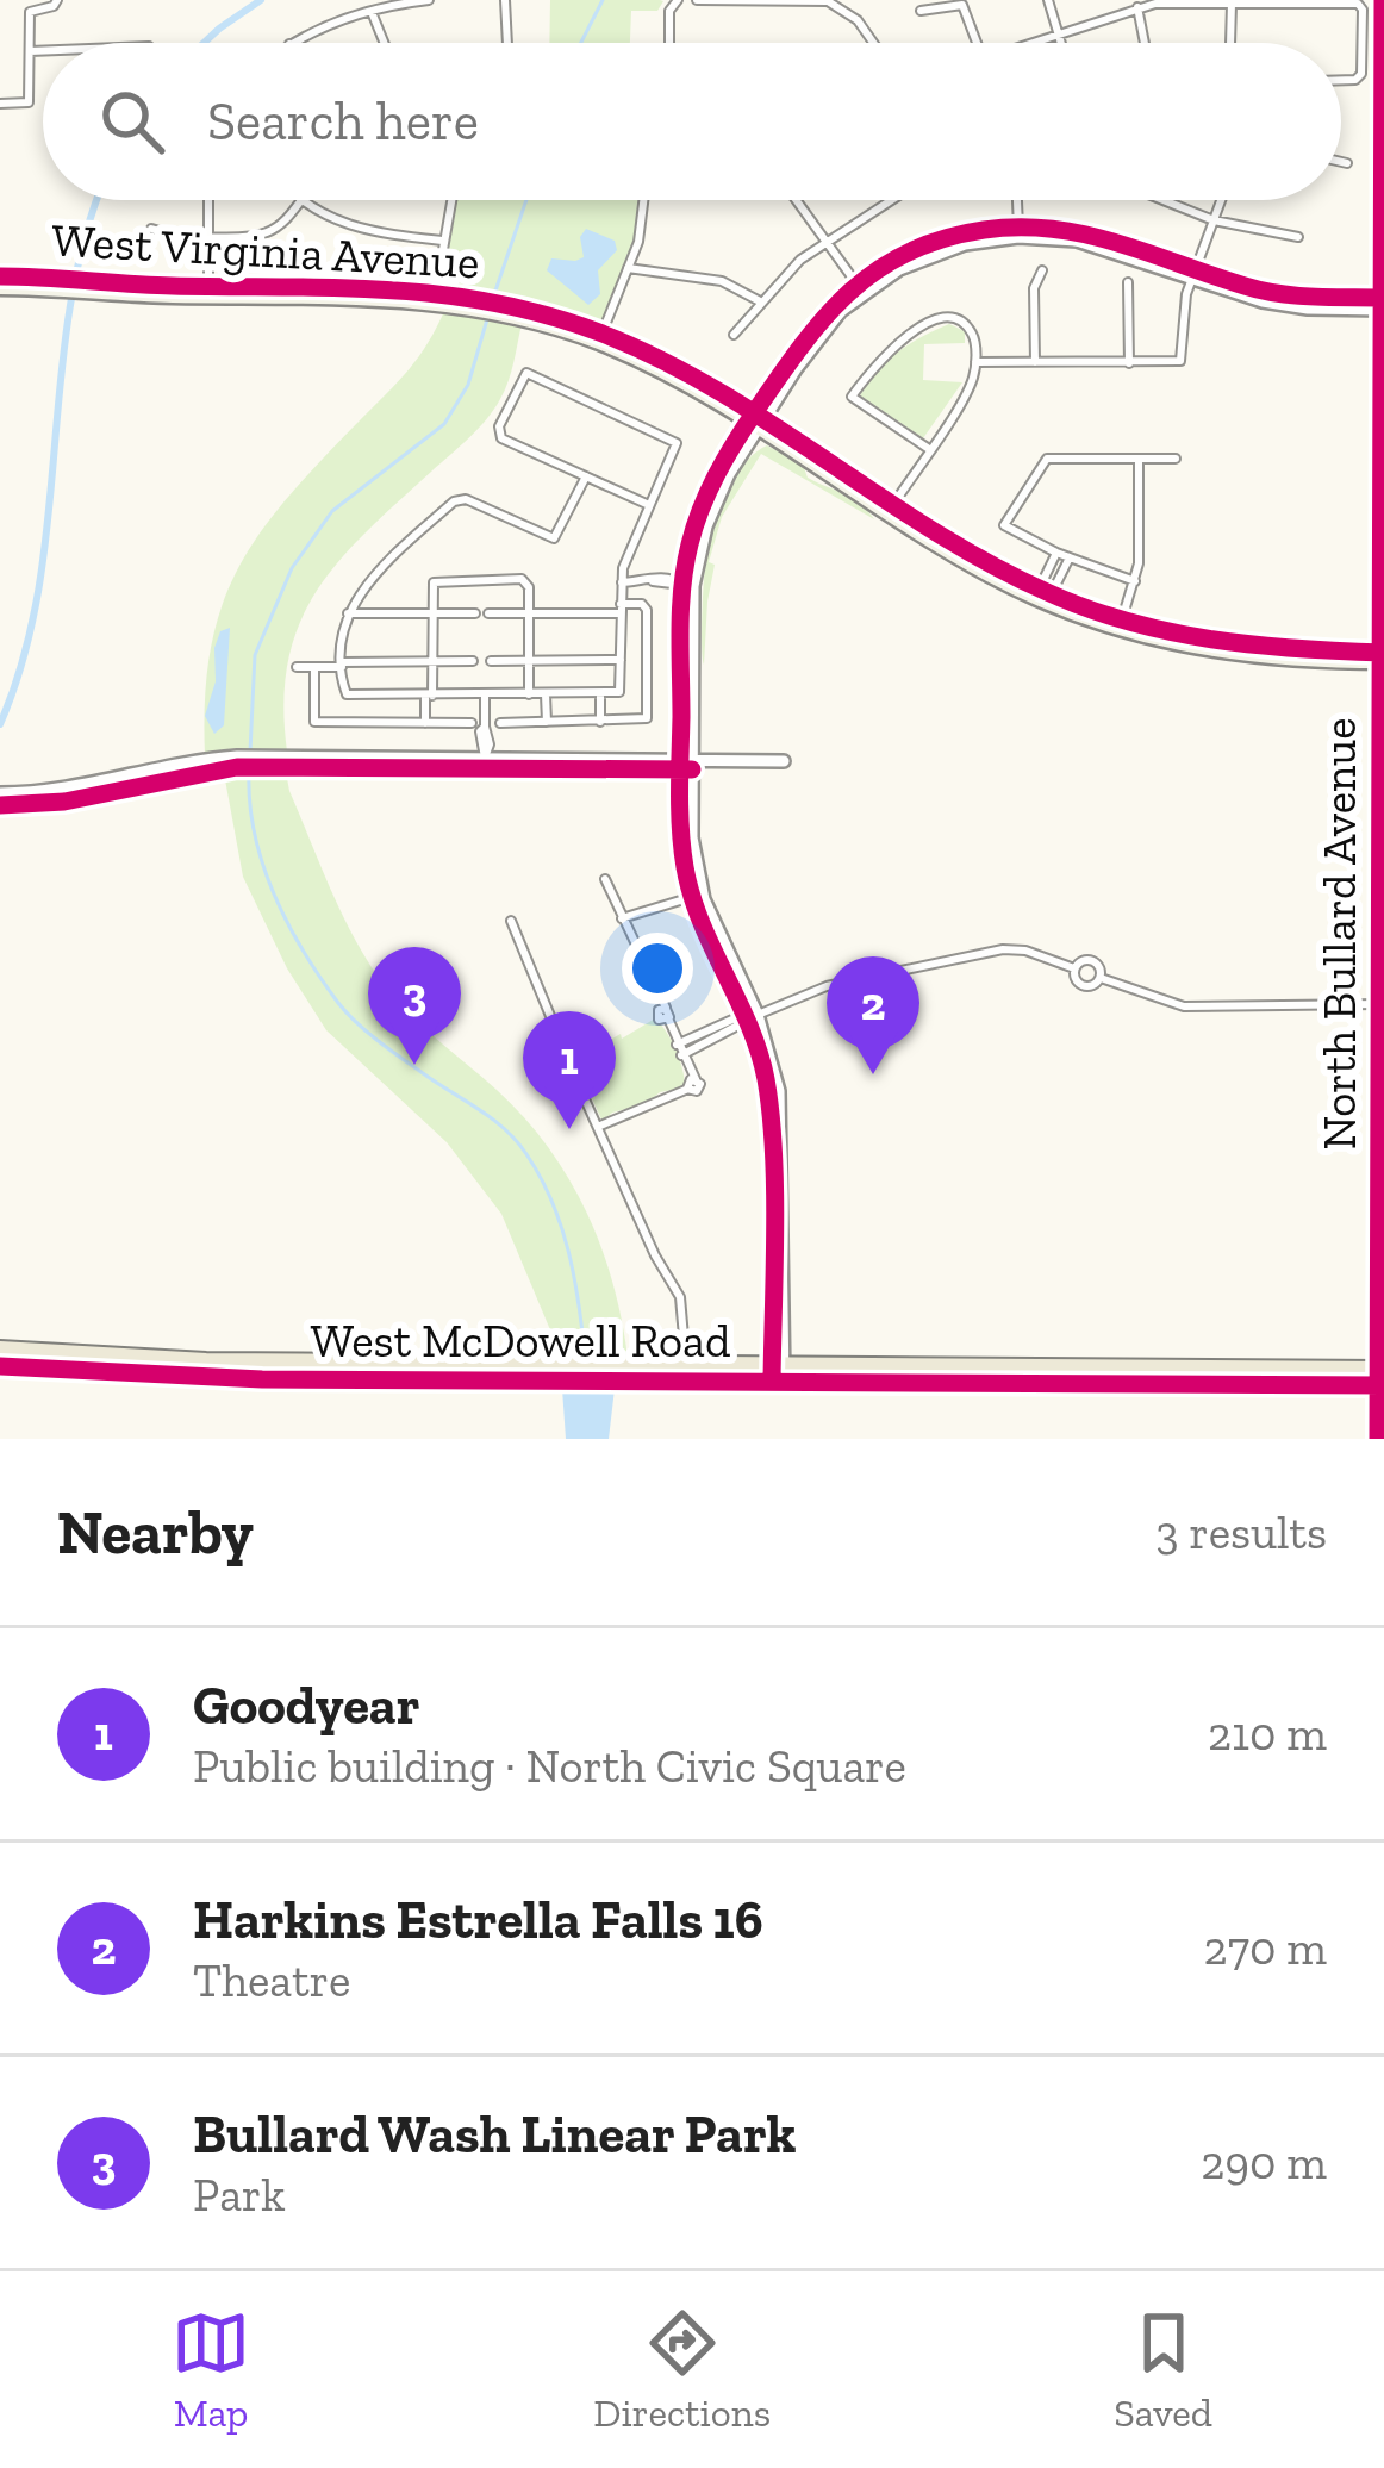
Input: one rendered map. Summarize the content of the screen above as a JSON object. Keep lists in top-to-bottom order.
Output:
{
  "streets": {
    "main road": ["West Virginia Avenue", "North Bullard Avenue", "West McDowell Road"]
  },
  "crossings": [
    ["North Bullard Avenue", "West McDowell Road"]
  ],
  "page": {
    "search": "Search here",
    "pins": ["3", "2", "1"],
    "heading": ["Nearby", "3 results"],
    "list": [
      {
        "mark": "1",
        "name": "Goodyear",
        "note": "Public building · North Civic Square",
        "value": "210 m"
      },
      {
        "mark": "2",
        "name": "Harkins Estrella Falls 16",
        "note": "Theatre",
        "value": "270 m"
      },
      {
        "mark": "3",
        "name": "Bullard Wash Linear Park",
        "note": "Park",
        "value": "290 m"
      }
    ],
    "nav": ["Map", "Directions", "Saved"]
  }
}
